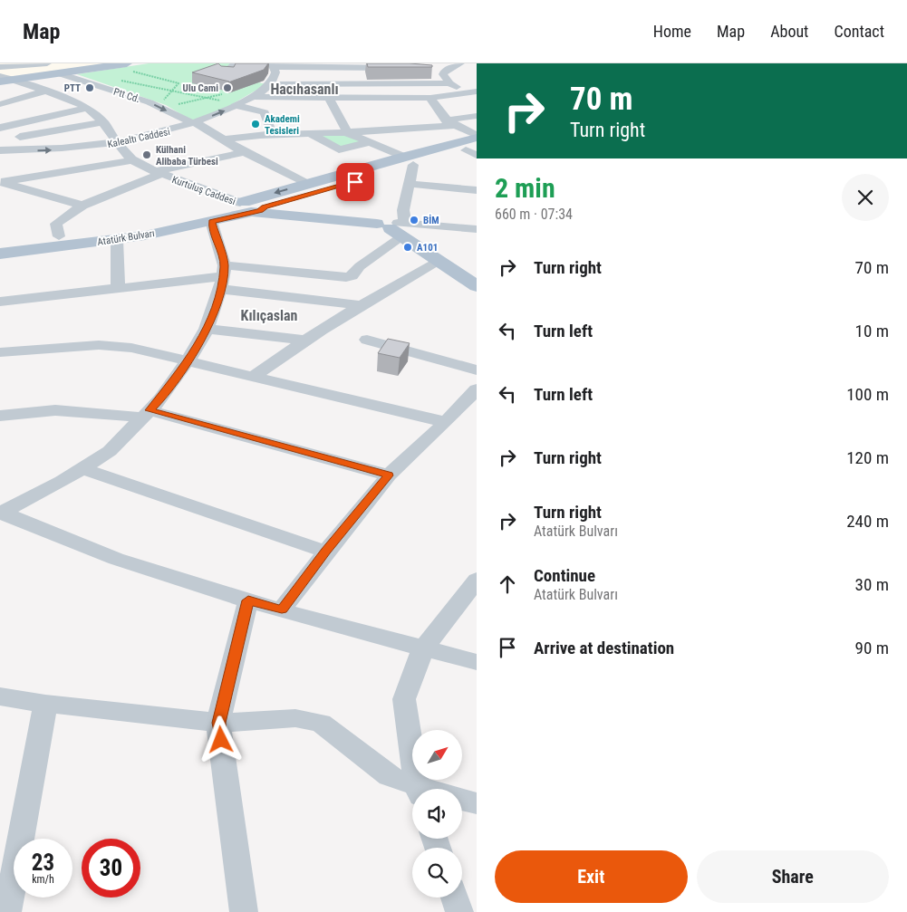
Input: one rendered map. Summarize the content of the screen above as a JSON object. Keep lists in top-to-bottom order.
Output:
{
  "streets": {
    "main road": ["Atatürk Bulvarı"],
    "street": ["Ptt Cd.", "Kalealtı Caddesi", "Kurtuluş Caddesi"]
  },
  "crossings": [
    ["Ptt Cd.", "Kalealtı Caddesi"],
    ["Ptt Cd.", "Atatürk Bulvarı"],
    ["Kalealtı Caddesi", "Kurtuluş Caddesi"],
    ["Kurtuluş Caddesi", "Atatürk Bulvarı"]
  ],
  "districts": ["Hacıhasanlı", "Kılıçaslan"],
  "places": [
    "PTT",
    "Ulu Cami",
    "Akademi Tesisleri",
    "Külhani Alibaba Türbesi",
    "BİM",
    "A101"
  ],
  "north": "top right",
  "page": {
    "header": "Map",
    "nav": [
      "Home",
      "Map",
      "About",
      "Contact"
    ],
    "turn": ["70 m", "Turn right"],
    "heading": ["2 min", "660 m · 07:34"],
    "list": [
      {
        "name": "Turn right",
        "value": "70 m"
      },
      {
        "name": "Turn left",
        "value": "10 m"
      },
      {
        "name": "Turn left",
        "value": "100 m"
      },
      {
        "name": "Turn right",
        "value": "120 m"
      },
      {
        "name": "Turn right",
        "note": "Atatürk Bulvarı",
        "value": "240 m"
      },
      {
        "name": "Continue",
        "note": "Atatürk Bulvarı",
        "value": "30 m"
      },
      {
        "name": "Arrive at destination",
        "value": "90 m"
      }
    ],
    "speed": "23 km/h",
    "limit": "30",
    "buttons": ["Exit", "Share"]
  }
}
